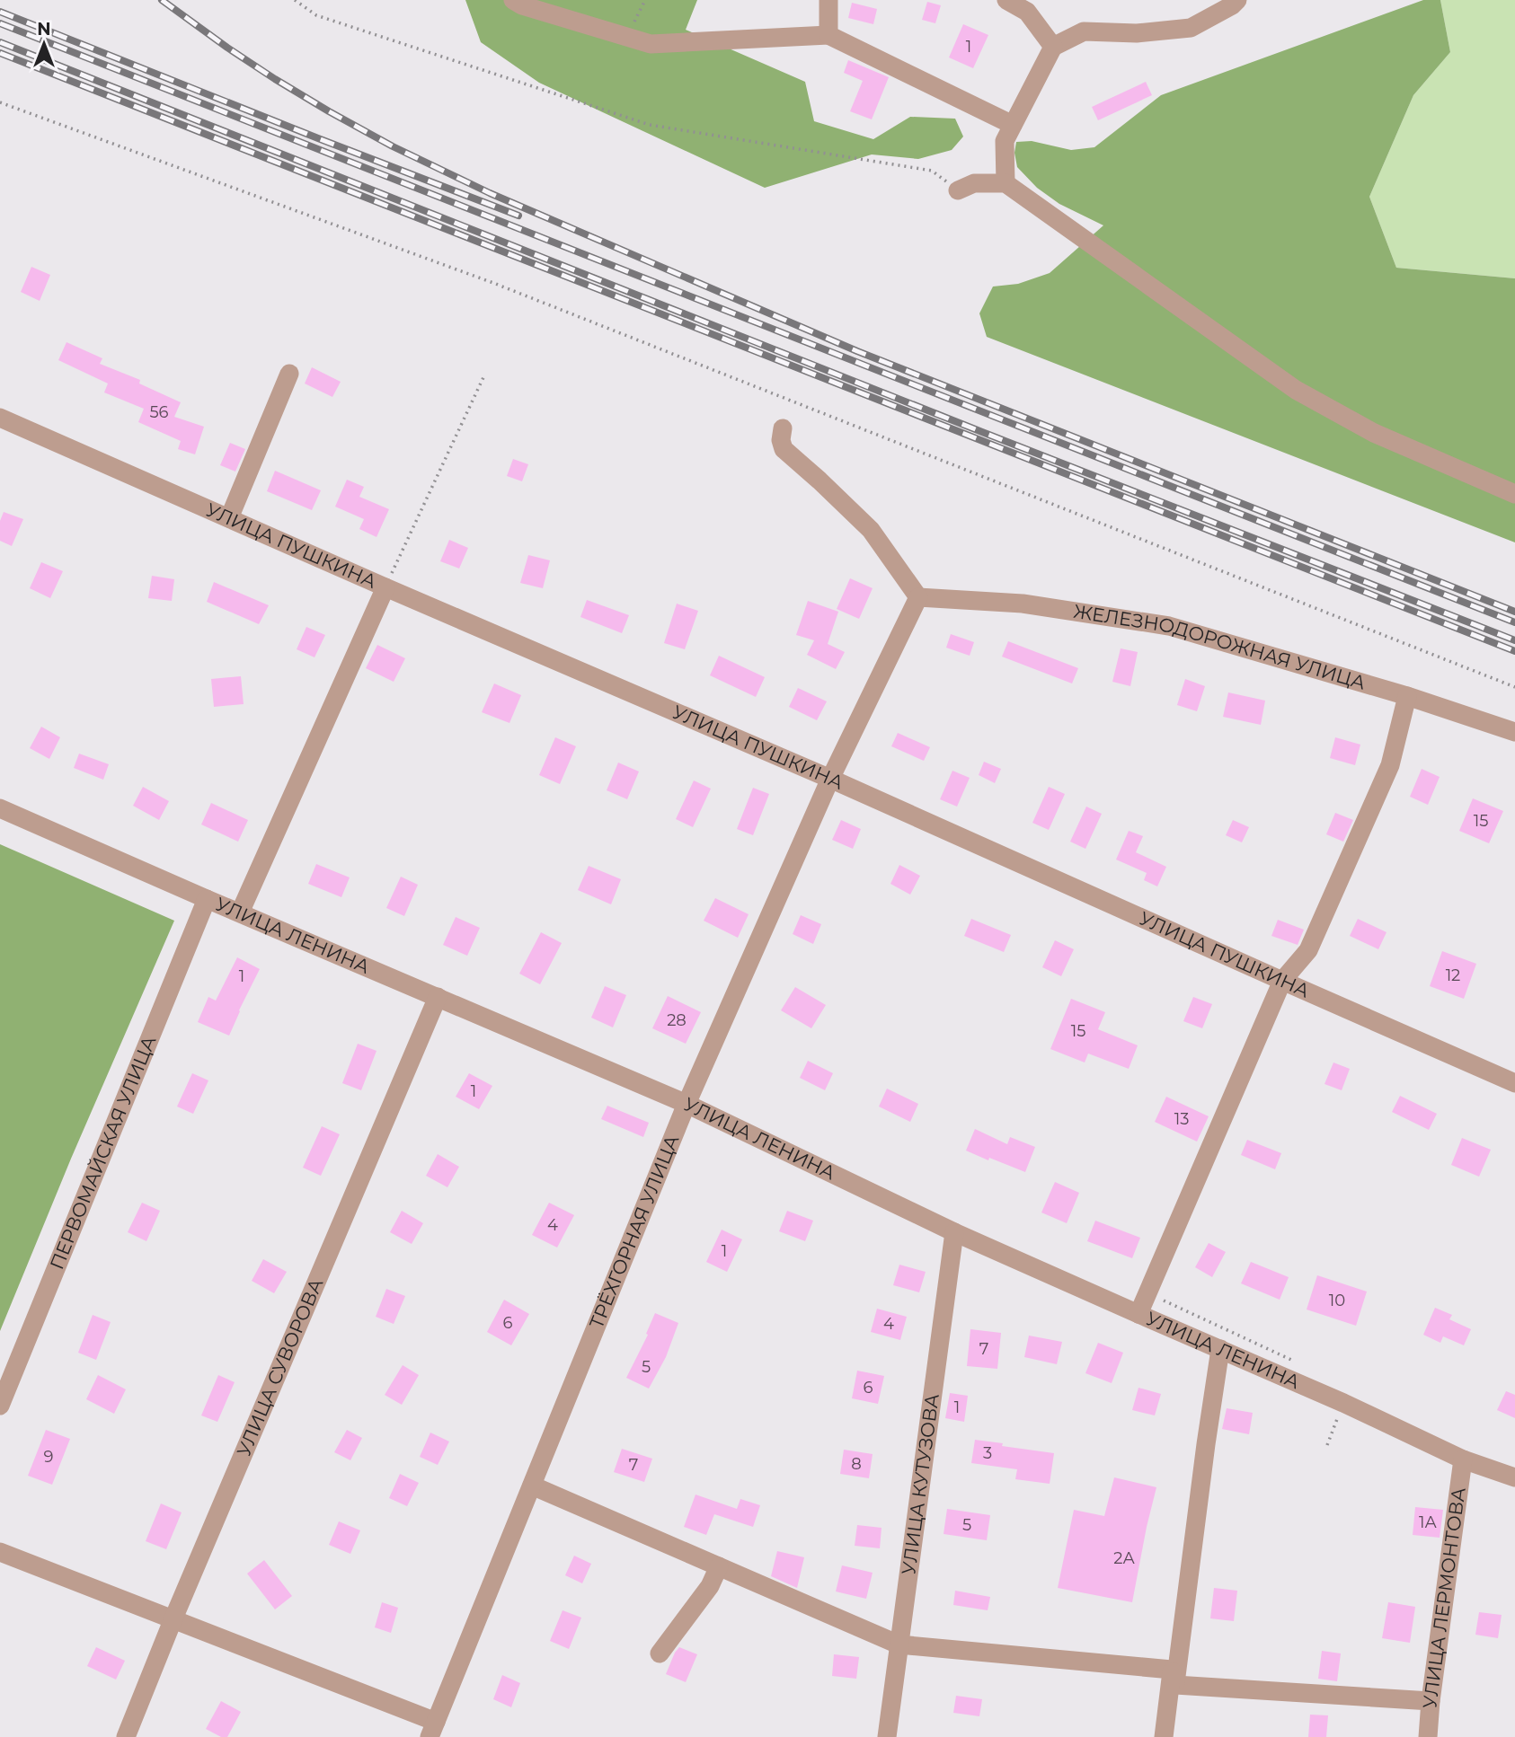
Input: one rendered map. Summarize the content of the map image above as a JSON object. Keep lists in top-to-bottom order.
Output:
{
  "streets": {
    "street": [
      "УЛИЦА ПУШКИНА",
      "ЖЕЛЕЗНОДОРОЖНАЯ УЛИЦА",
      "УЛИЦА ЛЕНИНА",
      "ПЕРВОМАЙСКАЯ УЛИЦА",
      "ТРЁХГОРНАЯ УЛИЦА",
      "УЛИЦА СУВОРОВА",
      "УЛИЦА КУТУЗОВА",
      "УЛИЦА ЛЕРМОНТОВА"
    ]
  },
  "crossings": [
    ["УЛИЦА ПУШКИНА", "ТРЁХГОРНАЯ УЛИЦА"],
    ["ЖЕЛЕЗНОДОРОЖНАЯ УЛИЦА", "ТРЁХГОРНАЯ УЛИЦА"],
    ["УЛИЦА ЛЕНИНА", "ПЕРВОМАЙСКАЯ УЛИЦА"],
    ["УЛИЦА ЛЕНИНА", "ТРЁХГОРНАЯ УЛИЦА"],
    ["УЛИЦА ЛЕНИНА", "УЛИЦА СУВОРОВА"],
    ["УЛИЦА ЛЕНИНА", "УЛИЦА КУТУЗОВА"],
    ["УЛИЦА ЛЕНИНА", "УЛИЦА ЛЕРМОНТОВА"]
  ],
  "house_numbers": [
    "1",
    "56",
    "15",
    "12",
    "1",
    "28",
    "15",
    "1",
    "13",
    "4",
    "1",
    "10",
    "6",
    "4",
    "7",
    "5",
    "6",
    "1",
    "3",
    "9",
    "8",
    "7",
    "1А",
    "5",
    "2А"
  ],
  "north": "top"
}
